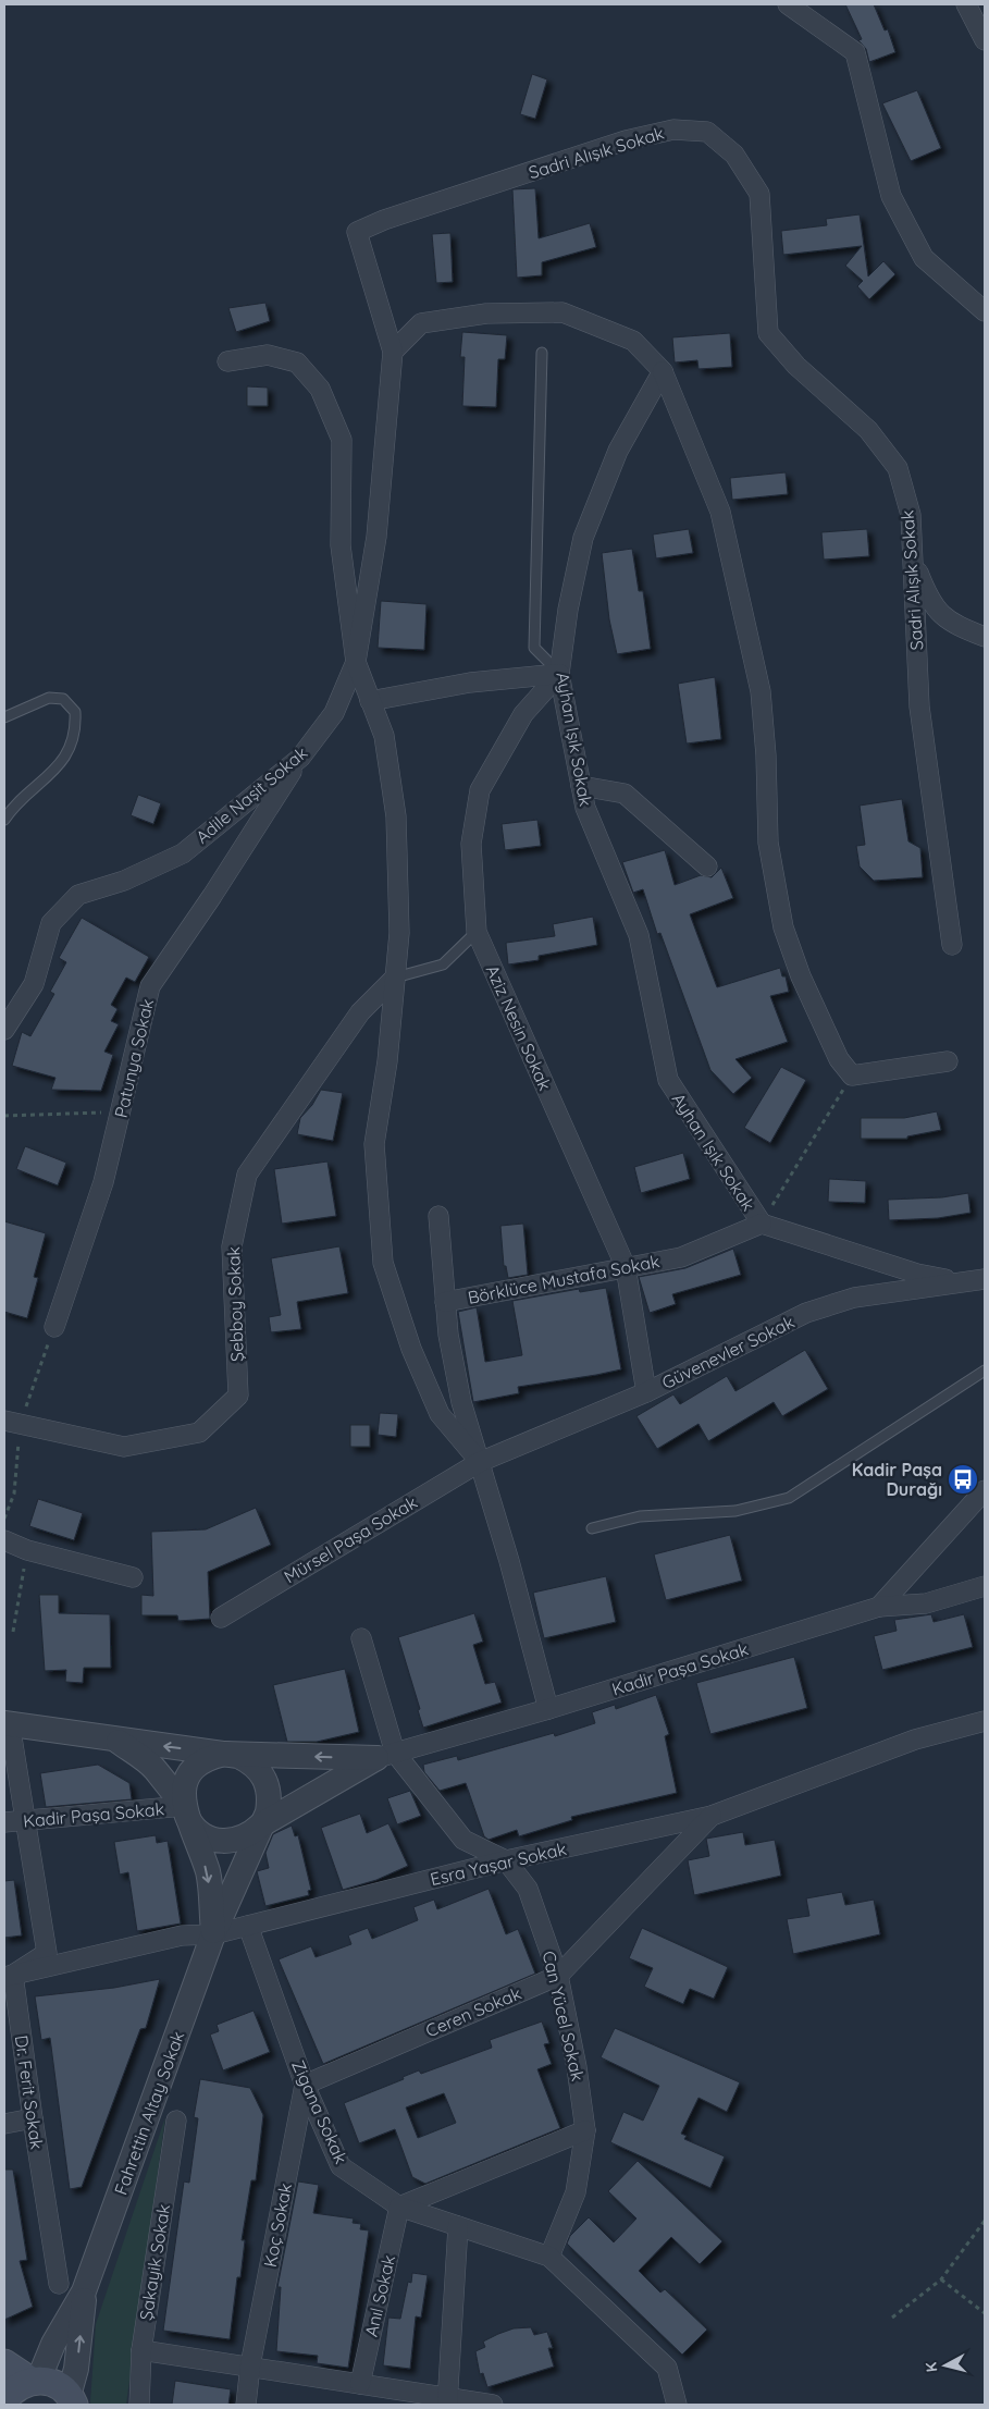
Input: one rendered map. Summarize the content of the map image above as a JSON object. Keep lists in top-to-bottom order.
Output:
{
  "streets": {
    "street": [
      "Sadri Alışık Sokak",
      "Ayhan Işık Sokak",
      "Adile Naşit Sokak",
      "Aziz Nesin Sokak",
      "Patunya Sokak",
      "Börklüce Mustafa Sokak",
      "Şebboy Sokak",
      "Güvenevler Sokak",
      "Mürsel Paşa Sokak",
      "Kadir Paşa Sokak",
      "Esra Yaşar Sokak",
      "Ceren Sokak",
      "Can Yücel Sokak",
      "Dr. Ferit Sokak",
      "Zigana Sokak",
      "Fahrettin Altay Sokak",
      "Koç Sokak",
      "Şakayik Sokak",
      "Anıl Sokak"
    ]
  },
  "crossings": [
    ["Ayhan Işık Sokak", "Aziz Nesin Sokak"],
    ["Ayhan Işık Sokak", "Börklüce Mustafa Sokak"],
    ["Adile Naşit Sokak", "Patunya Sokak"],
    ["Aziz Nesin Sokak", "Börklüce Mustafa Sokak"],
    ["Aziz Nesin Sokak", "Güvenevler Sokak"],
    ["Güvenevler Sokak", "Mürsel Paşa Sokak"],
    ["Kadir Paşa Sokak", "Can Yücel Sokak"],
    ["Kadir Paşa Sokak", "Fahrettin Altay Sokak"],
    ["Esra Yaşar Sokak", "Ceren Sokak"],
    ["Esra Yaşar Sokak", "Can Yücel Sokak"],
    ["Esra Yaşar Sokak", "Dr. Ferit Sokak"],
    ["Esra Yaşar Sokak", "Zigana Sokak"],
    ["Esra Yaşar Sokak", "Fahrettin Altay Sokak"],
    ["Ceren Sokak", "Can Yücel Sokak"],
    ["Ceren Sokak", "Zigana Sokak"],
    ["Ceren Sokak", "Koç Sokak"],
    ["Can Yücel Sokak", "Zigana Sokak"],
    ["Zigana Sokak", "Koç Sokak"],
    ["Zigana Sokak", "Anıl Sokak"]
  ],
  "places": {
    "bus stop": ["Kadir Paşa Durağı"]
  },
  "north": "left"
}
